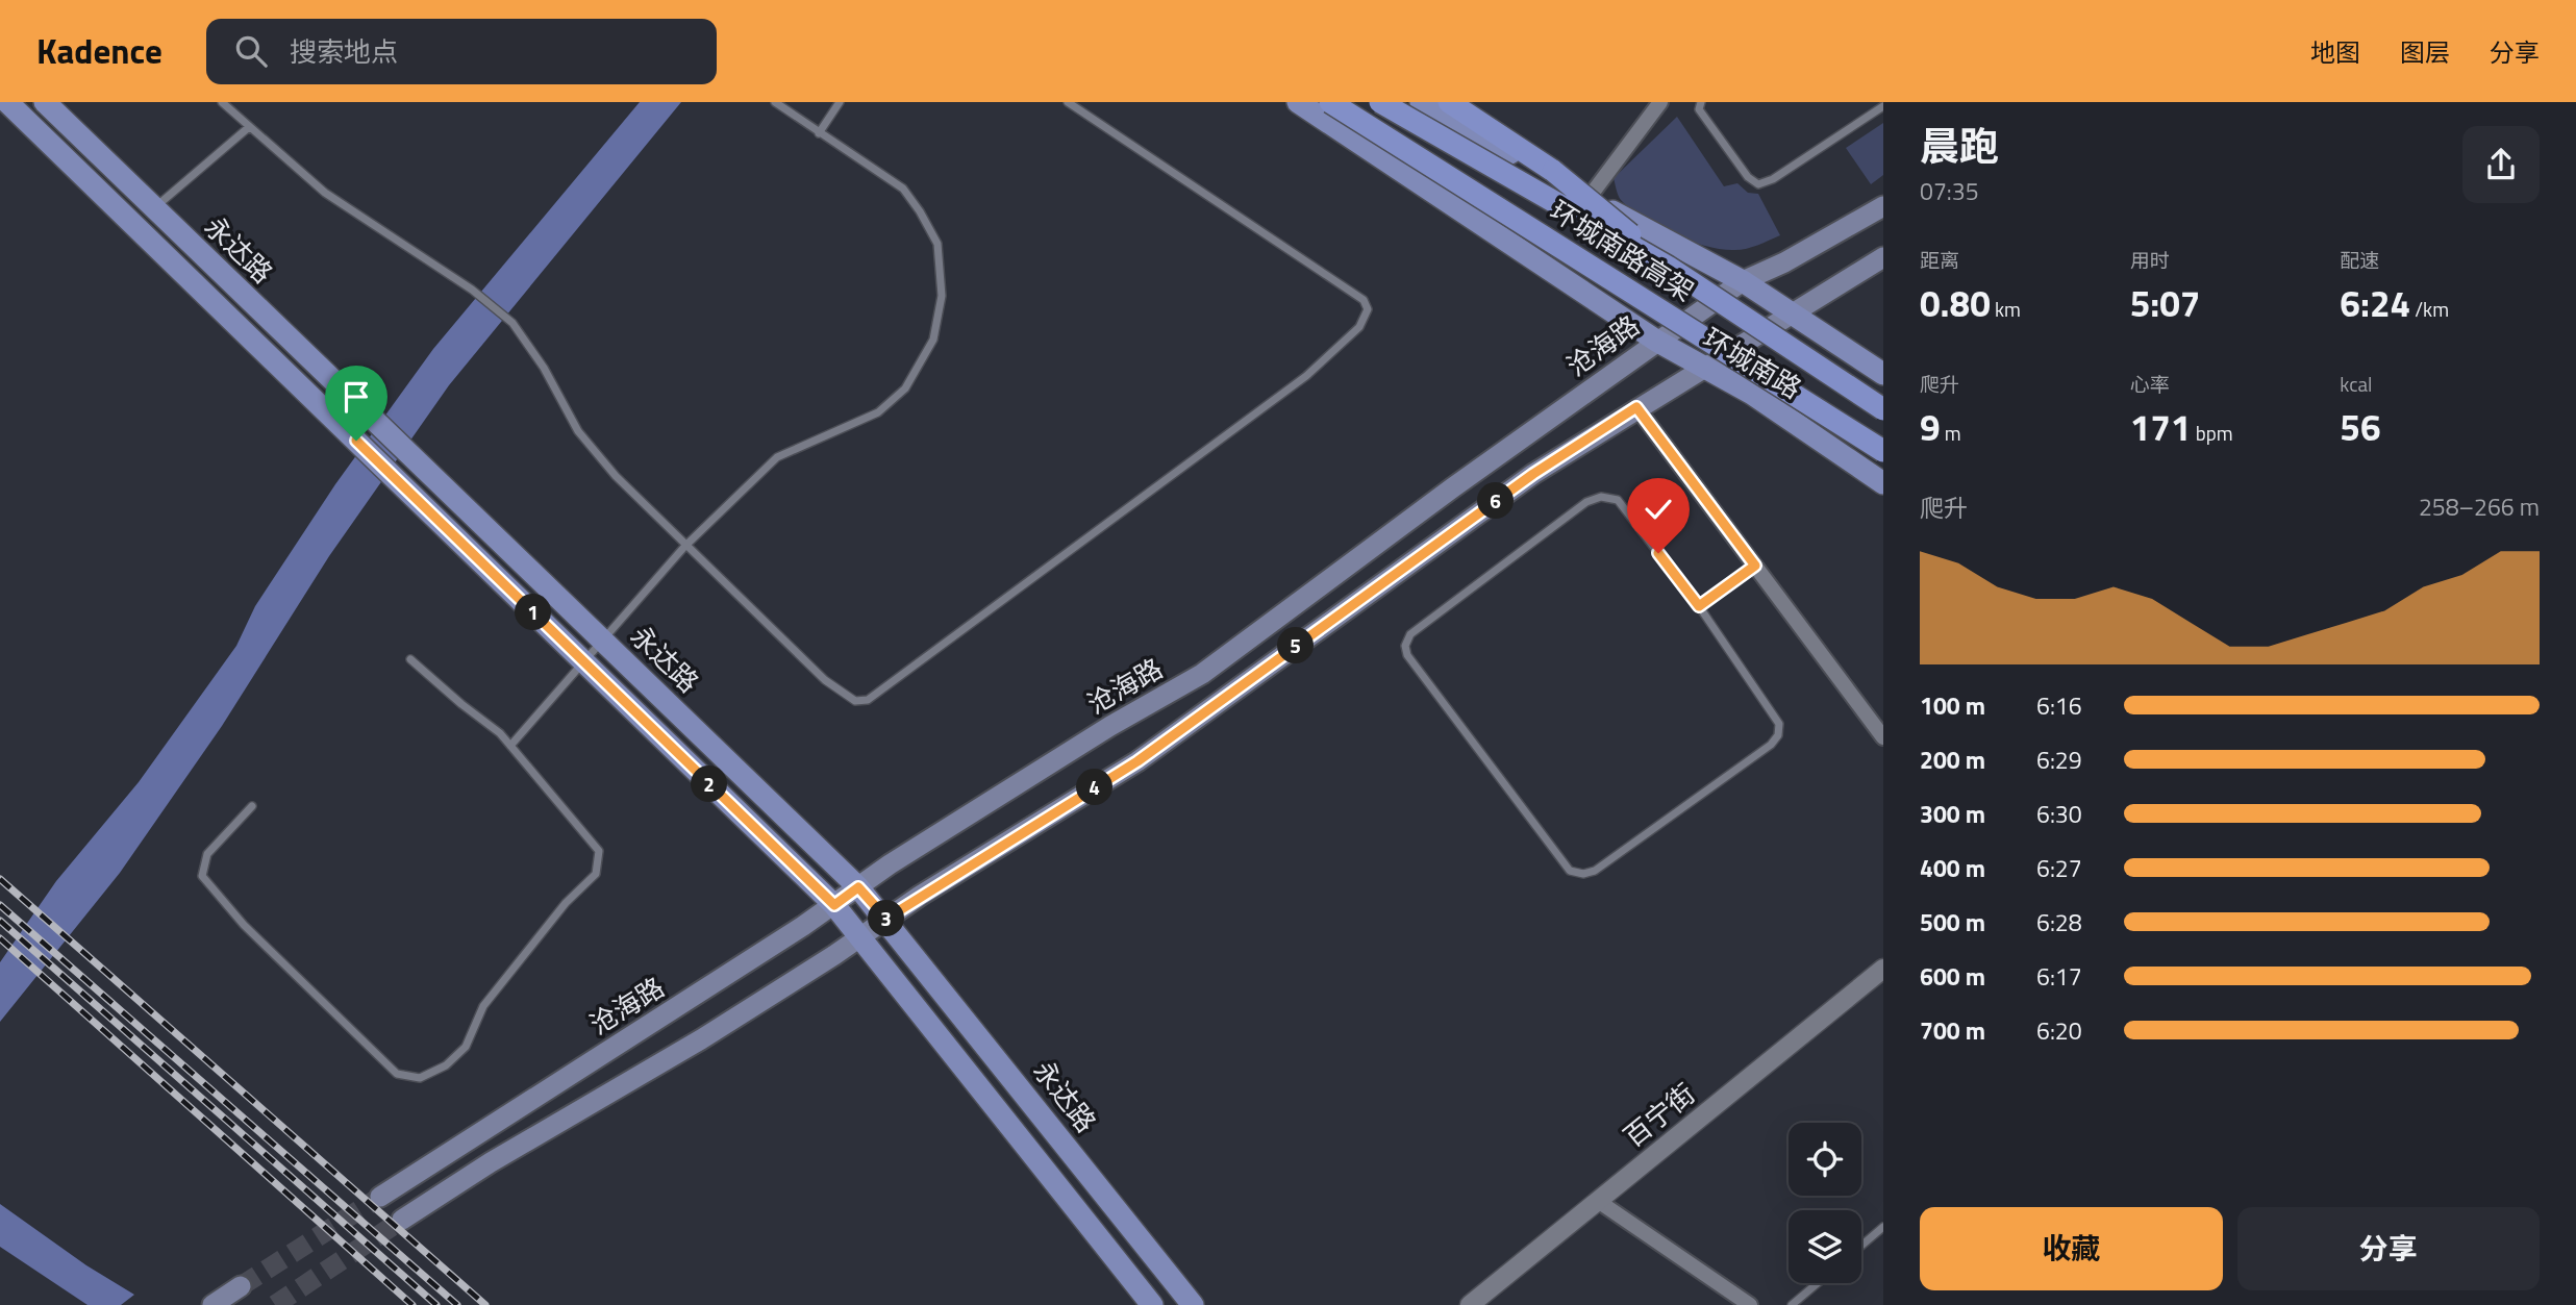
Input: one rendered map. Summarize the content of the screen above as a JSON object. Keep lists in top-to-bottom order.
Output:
{
  "streets": {
    "highway": ["环城南路高架"],
    "main road": ["永达路", "沧海路", "环城南路"],
    "street": ["百宁街"]
  },
  "crossings": [
    ["永达路", "沧海路"],
    ["沧海路", "环城南路"]
  ],
  "page": {
    "header": "Kadence",
    "search": "搜索地点",
    "nav": ["地图", "图层", "分享"],
    "heading": ["晨跑", "07:35"],
    "stats": [
      ["距离", "0.80 km"],
      ["用时", "5:07"],
      ["配速", "6:24 /km"],
      ["爬升", "9 m"],
      ["心率", "171 bpm"],
      ["kcal", "56"]
    ],
    "chart": ["爬升", "258–266 m"],
    "pins": [
      "6",
      "1",
      "5",
      "2",
      "4",
      "3"
    ],
    "list": [
      {
        "name": "100 m",
        "note": "6:16"
      },
      {
        "name": "200 m",
        "note": "6:29"
      },
      {
        "name": "300 m",
        "note": "6:30"
      },
      {
        "name": "400 m",
        "note": "6:27"
      },
      {
        "name": "500 m",
        "note": "6:28"
      },
      {
        "name": "600 m",
        "note": "6:17"
      },
      {
        "name": "700 m",
        "note": "6:20"
      }
    ],
    "buttons": ["收藏", "分享"]
  }
}
